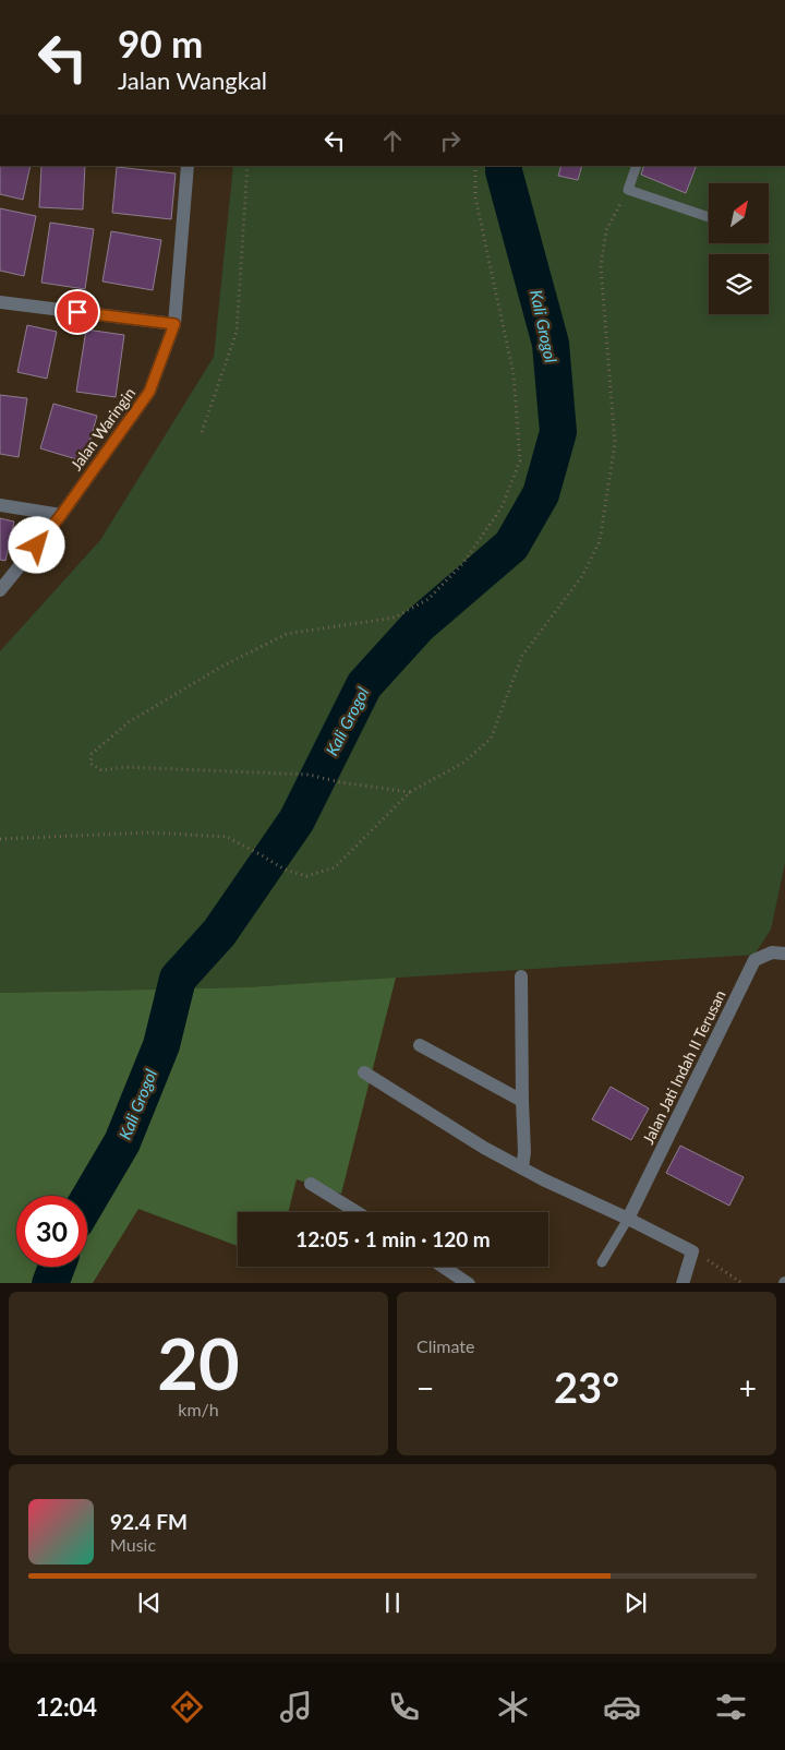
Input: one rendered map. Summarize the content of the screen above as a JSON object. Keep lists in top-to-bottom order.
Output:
{
  "streets": {
    "street": ["Jalan Waringin", "Jalan Jati Indah II Terusan"]
  },
  "water": ["Kali Grogol"],
  "north": "top right",
  "page": {
    "turn": ["90 m", "Jalan Wangkal"],
    "limit": "30",
    "trip": "12:05 · 1 min · 120 m",
    "tile": [
      ["20", "km/h"],
      "Climate"
    ],
    "heat": ["−", "23°", "+"],
    "song": ["92.4 FM", "Music"],
    "tabs": "12:04"
  }
}
